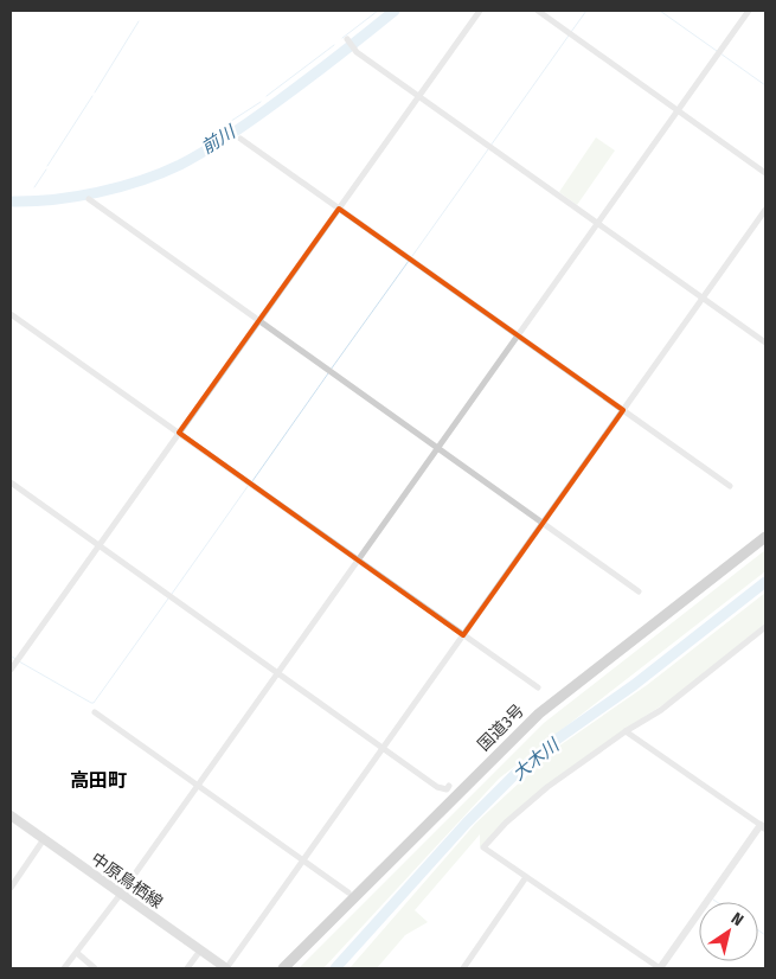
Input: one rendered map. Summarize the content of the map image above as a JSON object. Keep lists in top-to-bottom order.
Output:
{
  "streets": {
    "highway": ["国道3号"],
    "main road": ["中原鳥栖線"]
  },
  "districts": ["高田町"],
  "water": ["前川", "大木川"],
  "north": "top right"
}
